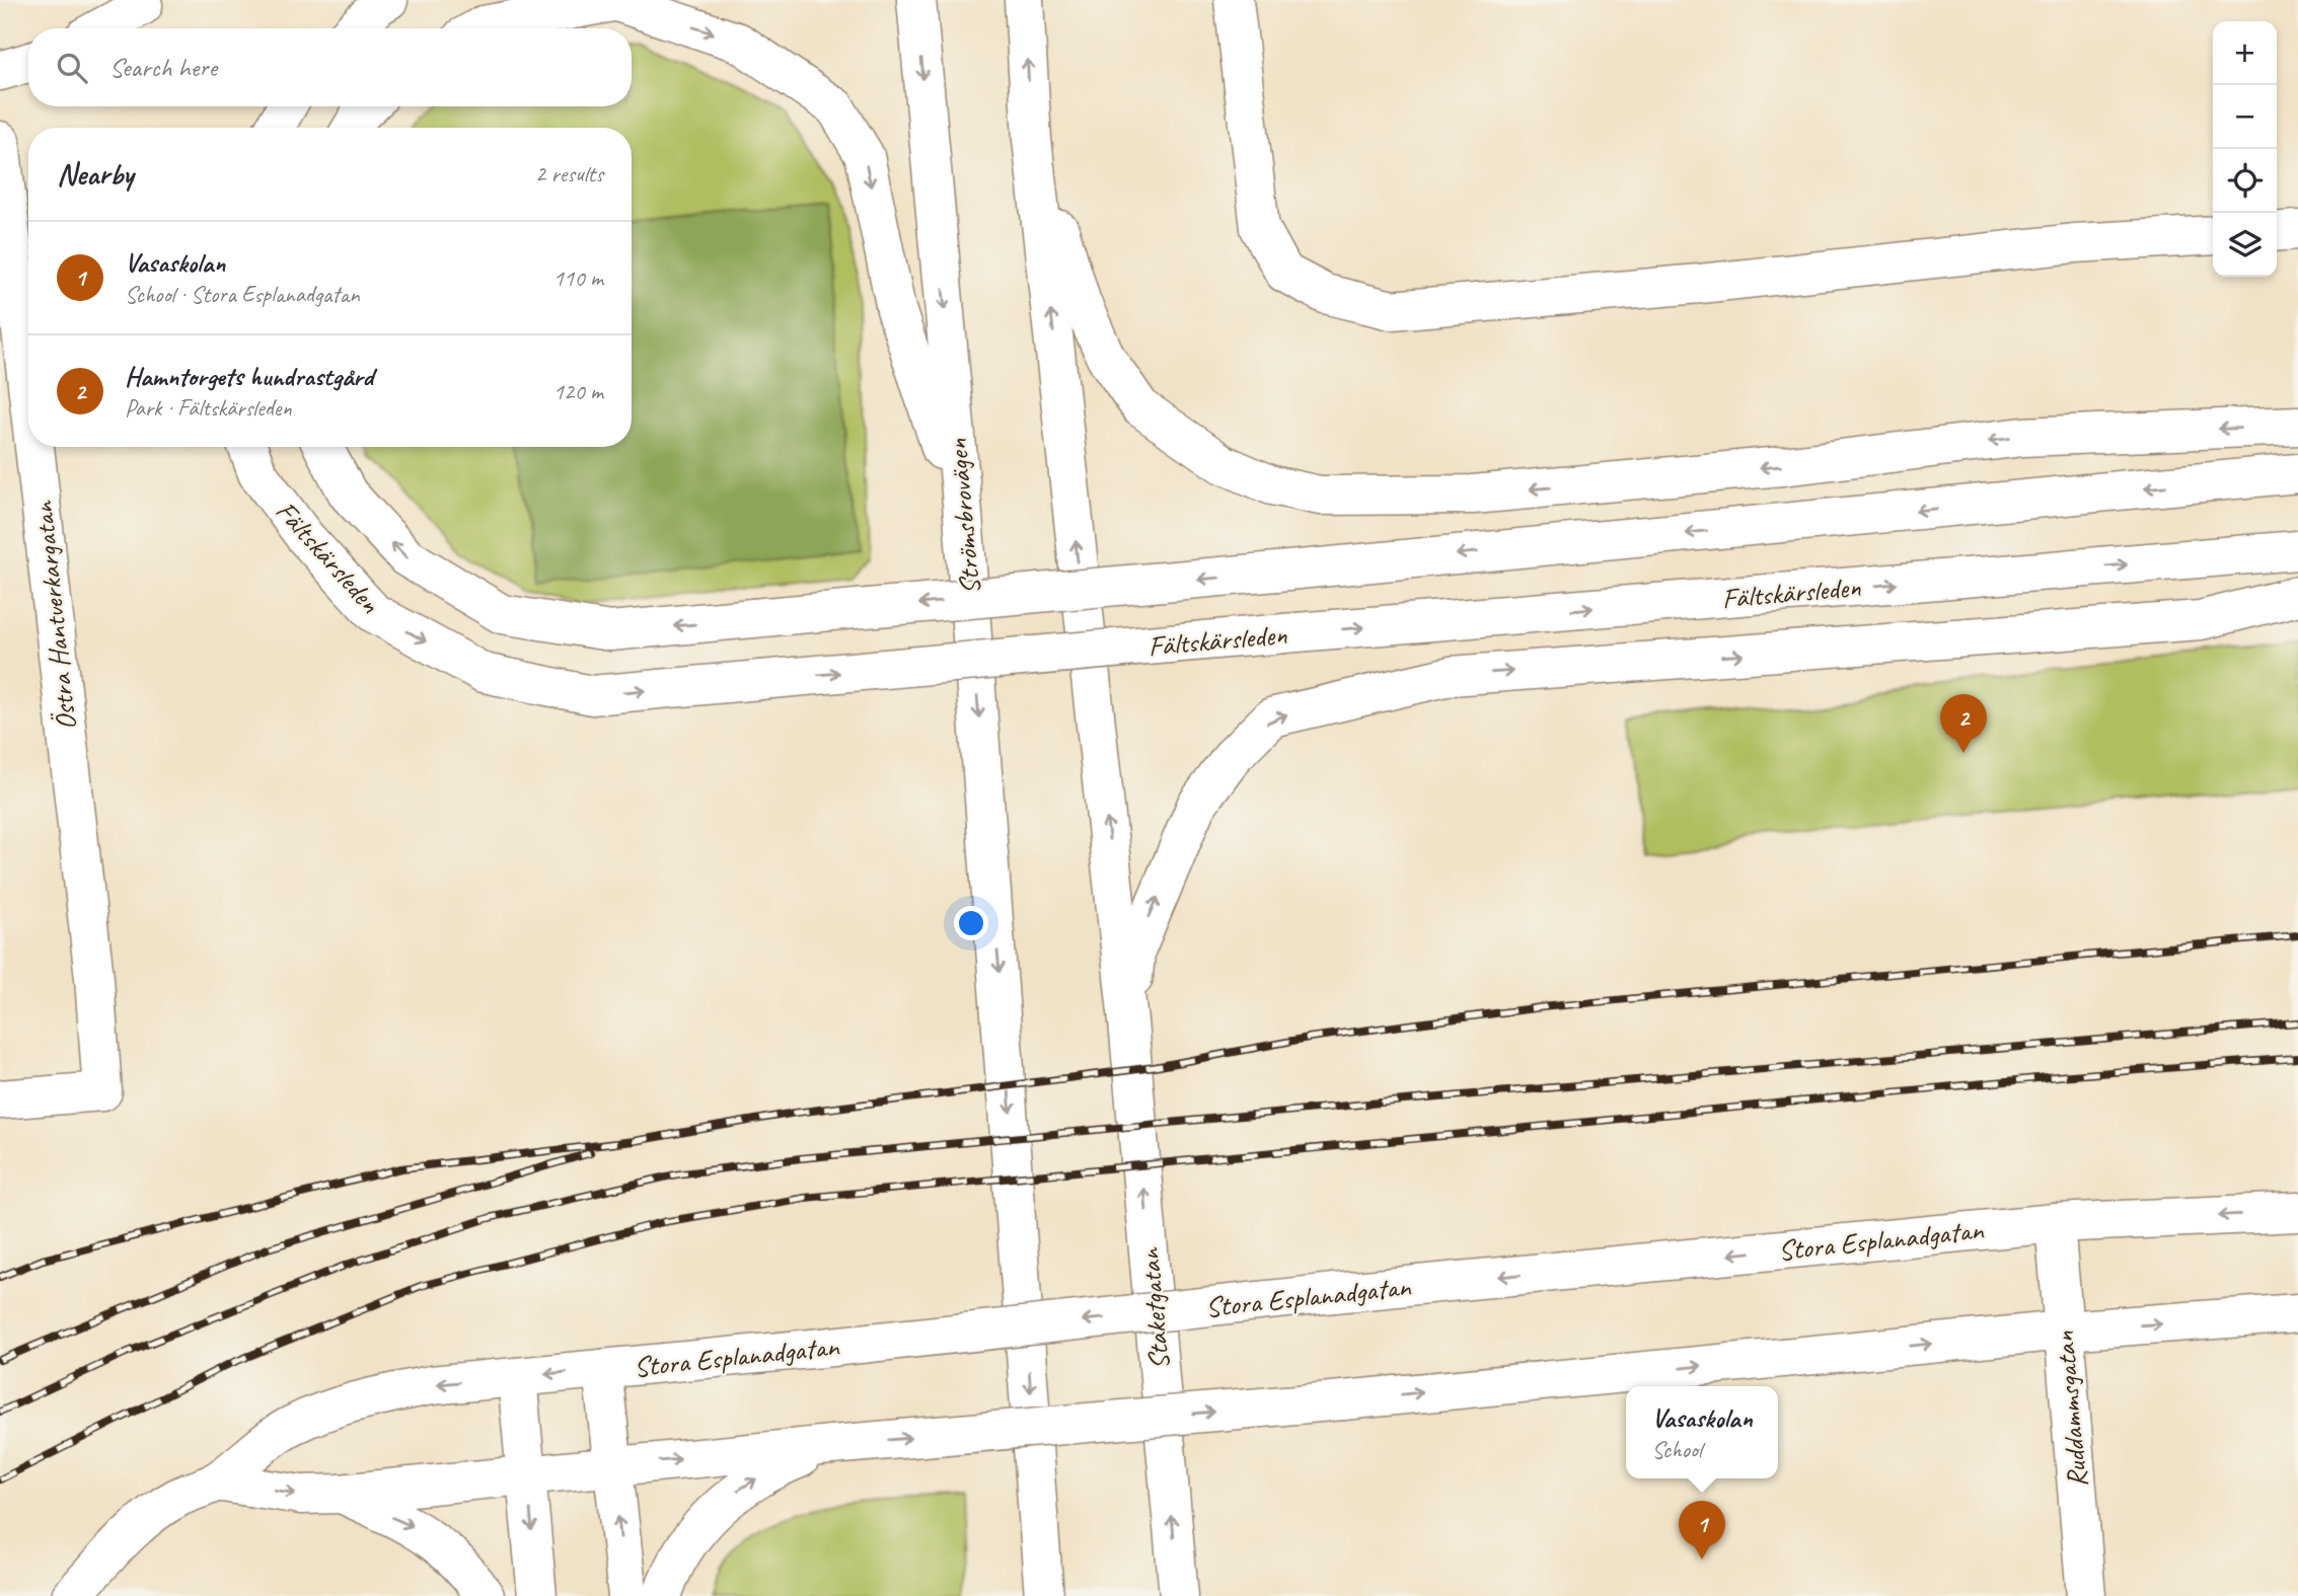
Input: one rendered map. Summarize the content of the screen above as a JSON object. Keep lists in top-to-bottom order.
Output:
{
  "streets": {
    "main road": [
      "Strömsbrovägen",
      "Fältskärsleden",
      "Östra Hantverkargatan",
      "Stora Esplanadgatan",
      "Staketgatan",
      "Ruddammsgatan"
    ]
  },
  "crossings": [
    ["Stora Esplanadgatan", "Ruddammsgatan"]
  ],
  "one_way": ["Staketgatan"],
  "page": {
    "map_buttons": ["+", "−"],
    "search": "Search here",
    "heading": ["Nearby", "2 results"],
    "list": [
      {
        "mark": "1",
        "name": "Vasaskolan",
        "note": "School · Stora Esplanadgatan",
        "value": "110 m"
      },
      {
        "mark": "2",
        "name": "Hamntorgets hundrastgård",
        "note": "Park · Fältskärsleden",
        "value": "120 m"
      }
    ],
    "pins": ["2", "1"],
    "popup": ["Vasaskolan", "School"]
  }
}
